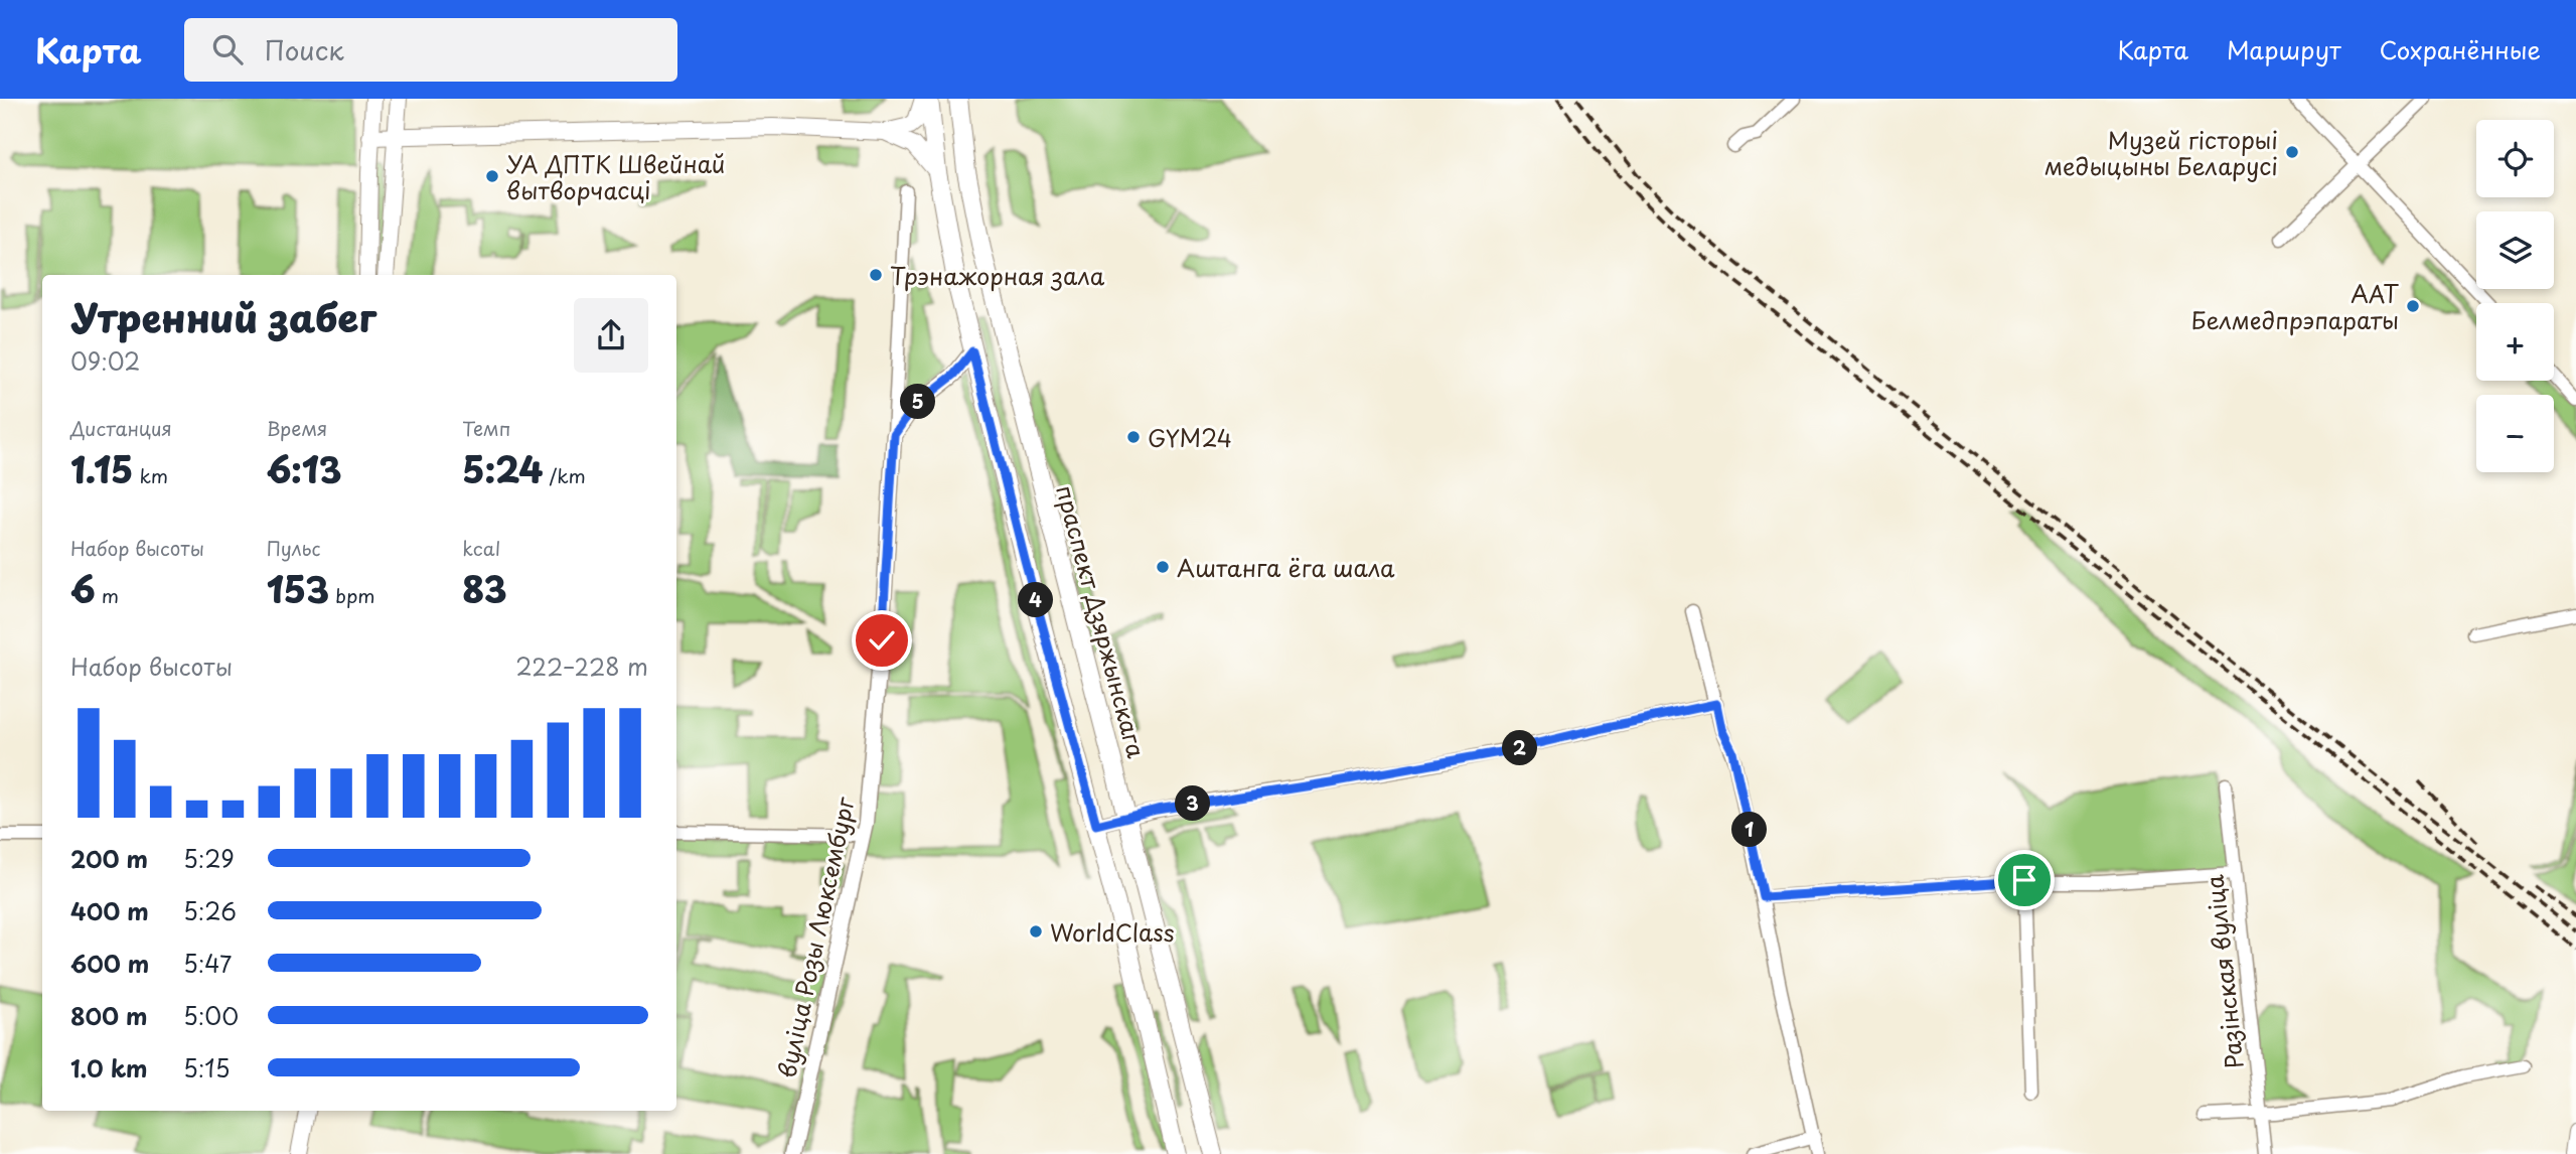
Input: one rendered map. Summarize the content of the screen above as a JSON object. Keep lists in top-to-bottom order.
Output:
{
  "streets": {
    "main road": ["праспект Дзяржынскага"],
    "street": ["вуліца Розы Люксембург", "Разінская вуліца"]
  },
  "places": [
    "Музей гісторыі медыцыны Беларусі",
    "УА ДПТК Швейнай вытворчасці",
    "Трэнажорная зала",
    "ААТ Белмедпрэпараты",
    "GYM24",
    "Аштанга ёга шала",
    "WorldClass"
  ],
  "page": {
    "header": "Карта",
    "search": "Поиск",
    "nav": ["Карта", "Маршрут", "Сохранённые"],
    "map_buttons": ["+", "−"],
    "heading": ["Утренний забег", "09:02"],
    "pins": [
      "5",
      "4",
      "2",
      "3",
      "1"
    ],
    "stats": [
      ["Дистанция", "1.15 km"],
      ["Время", "6:13"],
      ["Темп", "5:24 /km"],
      ["Набор высоты", "6 m"],
      ["Пульс", "153 bpm"],
      ["kcal", "83"]
    ],
    "chart": ["Набор высоты", "222–228 m"],
    "list": [
      {
        "name": "200 m",
        "note": "5:29"
      },
      {
        "name": "400 m",
        "note": "5:26"
      },
      {
        "name": "600 m",
        "note": "5:47"
      },
      {
        "name": "800 m",
        "note": "5:00"
      },
      {
        "name": "1.0 km",
        "note": "5:15"
      }
    ]
  }
}
